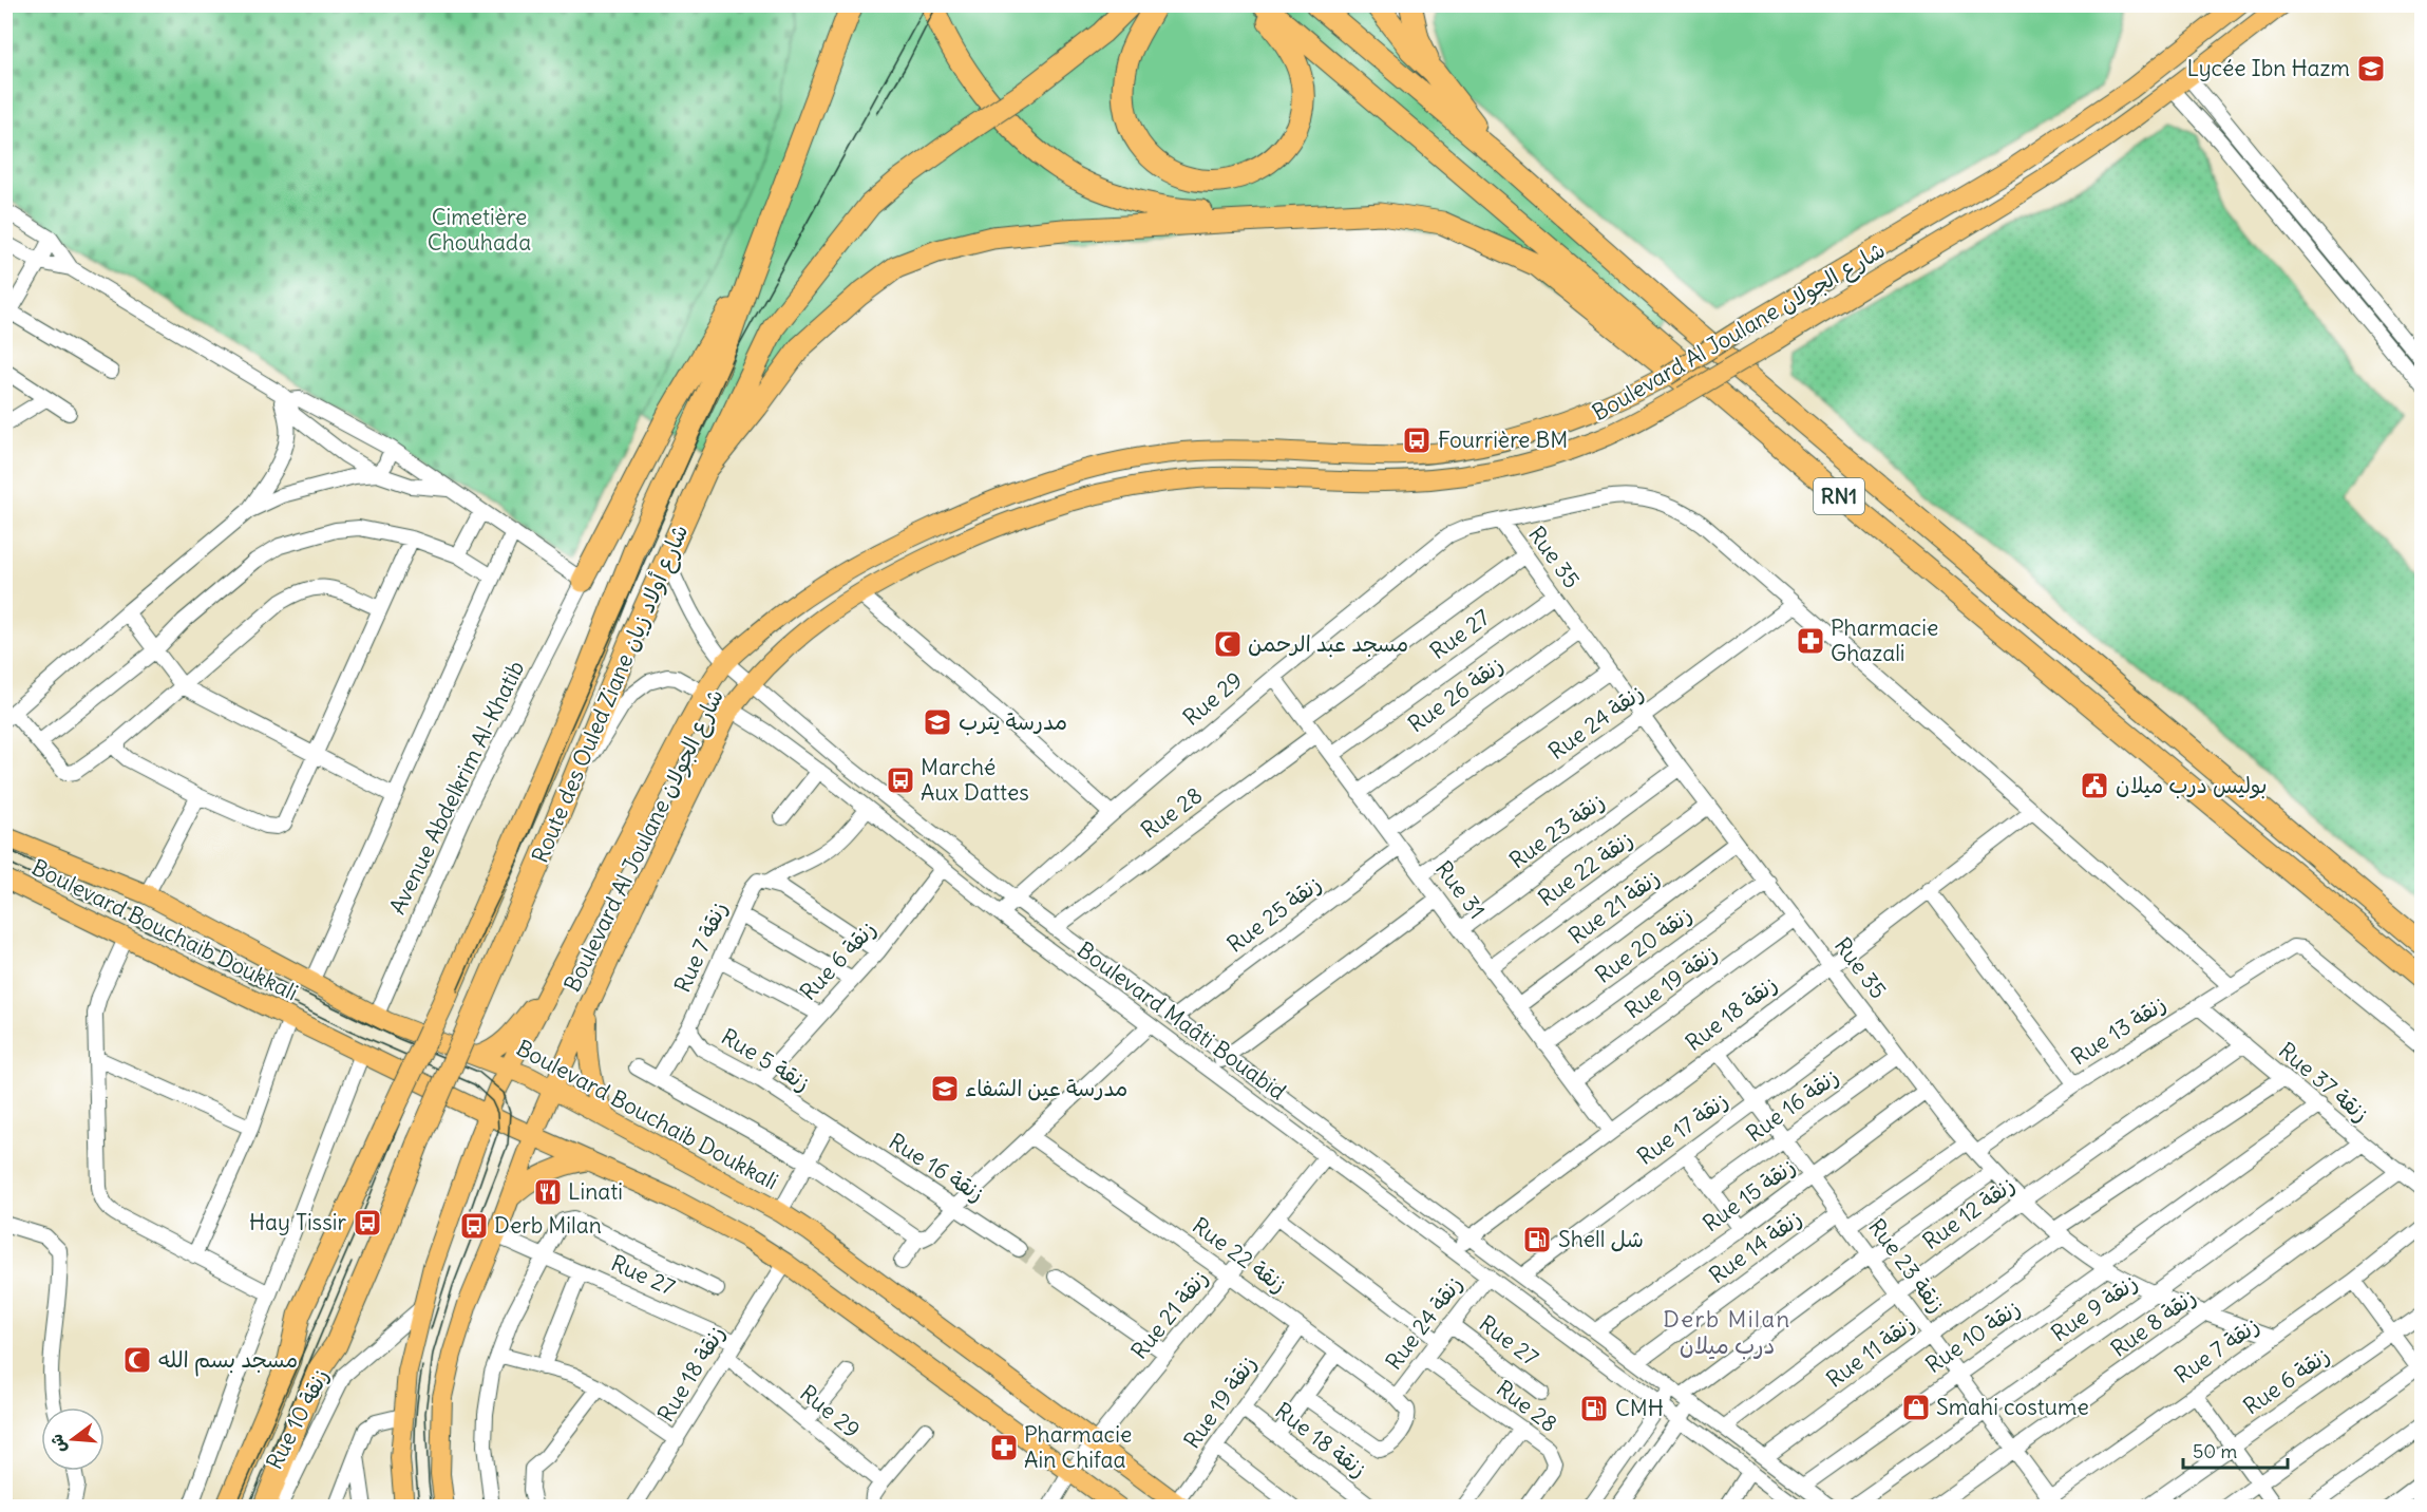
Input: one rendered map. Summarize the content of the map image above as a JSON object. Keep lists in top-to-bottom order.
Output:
{
  "streets": {
    "highway": ["RN1", "Route des Ouled Ziane شارع أولاد زيان"],
    "main road": ["Boulevard Al Joulane شارع الجولان", "Boulevard Bouchaib Doukkali"],
    "street": [
      "Rue 35",
      "Rue 27",
      "Rue 26 زنقة",
      "Rue 29",
      "Rue 24 زنقة",
      "Avenue Abdelkrim Al-Khatib",
      "Rue 28",
      "Rue 23 زنقة",
      "Rue 22 زنقة",
      "Rue 31",
      "Rue 21 زنقة",
      "Rue 25 زنقة",
      "Rue 20 زنقة",
      "Rue 7 زنقة",
      "Rue 6 زنقة",
      "Rue 19 زنقة",
      "Rue 18 زنقة",
      "Boulevard Maâti Bouabid",
      "Rue 13 زنقة",
      "Rue 5 زنقة",
      "Rue 37 زنقة",
      "Rue 16 زنقة",
      "Rue 17 زنقة",
      "Rue 15 زنقة",
      "Rue 12 زنقة",
      "Rue 14 زنقة",
      "Rue 9 زنقة",
      "Rue 8 زنقة",
      "Rue 10 زنقة",
      "Rue 11 زنقة"
    ]
  },
  "crossings": [
    ["Boulevard Al Joulane شارع الجولان", "Rue 27"],
    ["Boulevard Al Joulane شارع الجولان", "Boulevard Bouchaib Doukkali"],
    ["Boulevard Al Joulane شارع الجولان", "Boulevard Maâti Bouabid"],
    ["Boulevard Al Joulane شارع الجولان", "Rue 10 زنقة"],
    ["Rue 35", "Rue 27"],
    ["Rue 35", "Rue 26 زنقة"],
    ["Rue 35", "Rue 29"],
    ["Rue 35", "Rue 24 زنقة"],
    ["Rue 35", "Rue 23 زنقة"],
    ["Rue 35", "Rue 22 زنقة"],
    ["Rue 35", "Rue 21 زنقة"],
    ["Rue 35", "Rue 20 زنقة"],
    ["Rue 35", "Rue 7 زنقة"],
    ["Rue 35", "Rue 19 زنقة"],
    ["Rue 35", "Rue 18 زنقة"],
    ["Rue 35", "Rue 13 زنقة"],
    ["Rue 35", "Rue 16 زنقة"],
    ["Rue 35", "Rue 17 زنقة"],
    ["Rue 35", "Rue 15 زنقة"],
    ["Rue 35", "Rue 12 زنقة"],
    ["Rue 35", "Rue 9 زنقة"],
    ["Rue 35", "Rue 8 زنقة"],
    ["Rue 35", "Rue 10 زنقة"],
    ["Rue 35", "Rue 11 زنقة"],
    ["Rue 27", "Rue 24 زنقة"],
    ["Rue 27", "Rue 31"],
    ["Rue 27", "Rue 18 زنقة"],
    ["Route des Ouled Ziane شارع أولاد زيان", "Boulevard Maâti Bouabid"],
    ["Rue 26 زنقة", "Rue 31"],
    ["Rue 29", "Rue 24 زنقة"],
    ["Rue 29", "Rue 31"],
    ["Rue 29", "Rue 18 زنقة"],
    ["Rue 29", "Boulevard Maâti Bouabid"],
    ["Rue 29", "Rue 13 زنقة"],
    ["Rue 24 زنقة", "Rue 28"],
    ["Rue 24 زنقة", "Rue 22 زنقة"],
    ["Rue 24 زنقة", "Rue 31"],
    ["Rue 24 زنقة", "Boulevard Maâti Bouabid"],
    ["Avenue Abdelkrim Al-Khatib", "Boulevard Bouchaib Doukkali"],
    ["Rue 28", "Rue 31"],
    ["Rue 28", "Boulevard Maâti Bouabid"],
    ["Rue 23 زنقة", "Rue 31"],
    ["Rue 23 زنقة", "Rue 7 زنقة"],
    ["Rue 23 زنقة", "Rue 18 زنقة"],
    ["Rue 23 زنقة", "Rue 16 زنقة"],
    ["Rue 23 زنقة", "Rue 17 زنقة"],
    ["Rue 23 زنقة", "Rue 15 زنقة"],
    ["Rue 23 زنقة", "Rue 12 زنقة"],
    ["Rue 23 زنقة", "Rue 14 زنقة"],
    ["Rue 23 زنقة", "Rue 9 زنقة"],
    ["Rue 23 زنقة", "Rue 8 زنقة"],
    ["Rue 23 زنقة", "Rue 10 زنقة"],
    ["Rue 23 زنقة", "Rue 11 زنقة"],
    ["Rue 22 زنقة", "Rue 31"],
    ["Rue 22 زنقة", "Rue 21 زنقة"],
    ["Rue 22 زنقة", "Rue 19 زنقة"],
    ["Rue 31", "Rue 21 زنقة"],
    ["Rue 31", "Rue 25 زنقة"],
    ["Rue 31", "Rue 20 زنقة"],
    ["Rue 31", "Rue 19 زنقة"],
    ["Rue 31", "Rue 18 زنقة"],
    ["Rue 21 زنقة", "Boulevard Bouchaib Doukkali"],
    ["Rue 21 زنقة", "Boulevard Maâti Bouabid"],
    ["Rue 25 زنقة", "Boulevard Maâti Bouabid"],
    ["Boulevard Bouchaib Doukkali", "Rue 19 زنقة"],
    ["Boulevard Bouchaib Doukkali", "Rue 18 زنقة"],
    ["Rue 7 زنقة", "Rue 5 زنقة"],
    ["Rue 6 زنقة", "Boulevard Maâti Bouabid"],
    ["Rue 6 زنقة", "Rue 5 زنقة"],
    ["Rue 19 زنقة", "Rue 18 زنقة"],
    ["Rue 18 زنقة", "Boulevard Maâti Bouabid"],
    ["Boulevard Maâti Bouabid", "Rue 17 زنقة"],
    ["Boulevard Maâti Bouabid", "Rue 15 زنقة"],
    ["Boulevard Maâti Bouabid", "Rue 12 زنقة"],
    ["Boulevard Maâti Bouabid", "Rue 14 زنقة"],
    ["Boulevard Maâti Bouabid", "Rue 10 زنقة"],
    ["Boulevard Maâti Bouabid", "Rue 11 زنقة"],
    ["Rue 13 زنقة", "Rue 37 زنقة"],
    ["Rue 5 زنقة", "Rue 16 زنقة"],
    ["Rue 37 زنقة", "Rue 12 زنقة"],
    ["Rue 37 زنقة", "Rue 9 زنقة"],
    ["Rue 37 زنقة", "Rue 8 زنقة"],
    ["Rue 37 زنقة", "Rue 10 زنقة"],
    ["Rue 37 زنقة", "Rue 11 زنقة"]
  ],
  "districts": ["Derb Milan درب ميلان"],
  "parks": ["Cimetière Chouhada"],
  "places": {
    "school or university": ["Lycée Ibn Hazm", "مدرسة يترب", "مدرسة عين الشفاء"],
    "bus stop": [
      "Fourrière BM",
      "Marché Aux Dattes",
      "Hay Tissir",
      "Derb Milan"
    ],
    "pharmacy": ["Pharmacie Ghazali", "Pharmacie Ain Chifaa"],
    "mosque": ["مسجد عبد الرحمن", "مسجد بسم الله"],
    "public building": ["بوليس درب ميلان"],
    "restaurant": ["Linati"],
    "fuel station": ["Shell شل", "CMH"],
    "shop": ["Smahi costume"]
  },
  "scale_bar": "50 m",
  "north": "left"
}
